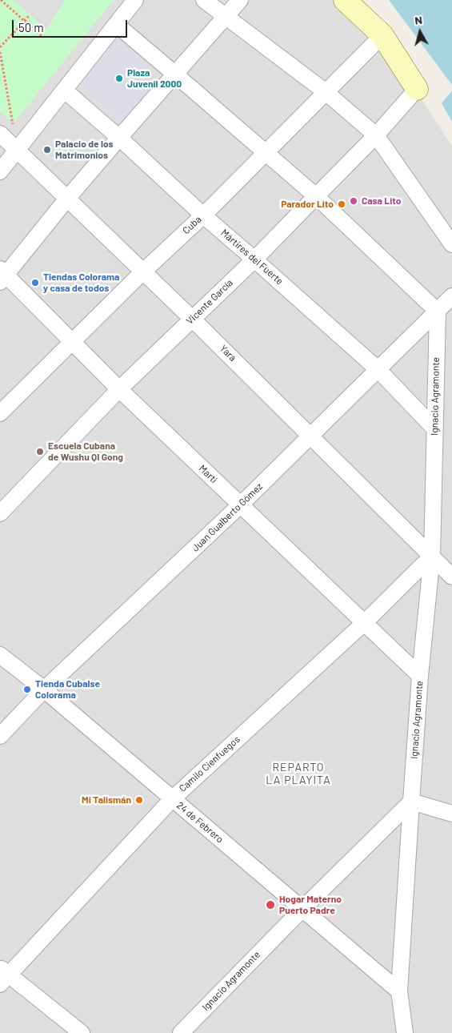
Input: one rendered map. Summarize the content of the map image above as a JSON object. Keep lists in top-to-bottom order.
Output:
{
  "streets": {
    "street": [
      "Cuba",
      "Mártires del Fuerte",
      "Vicente García",
      "Yara",
      "Ignacio Agramonte",
      "Martí",
      "Juan Gualberto Gómez",
      "Camilo Cienfuegos",
      "24 de Febrero"
    ]
  },
  "crossings": [
    ["Cuba", "Mártires del Fuerte"],
    ["Cuba", "Yara"],
    ["Cuba", "Martí"],
    ["Mártires del Fuerte", "Vicente García"],
    ["Mártires del Fuerte", "Ignacio Agramonte"],
    ["Mártires del Fuerte", "Juan Gualberto Gómez"],
    ["Vicente García", "Yara"],
    ["Vicente García", "Martí"],
    ["Yara", "Ignacio Agramonte"],
    ["Yara", "Juan Gualberto Gómez"],
    ["Yara", "Camilo Cienfuegos"],
    ["Ignacio Agramonte", "Martí"],
    ["Ignacio Agramonte", "Juan Gualberto Gómez"],
    ["Ignacio Agramonte", "Camilo Cienfuegos"],
    ["Ignacio Agramonte", "24 de Febrero"],
    ["Martí", "Juan Gualberto Gómez"],
    ["Martí", "Camilo Cienfuegos"],
    ["Juan Gualberto Gómez", "24 de Febrero"],
    ["Camilo Cienfuegos", "24 de Febrero"]
  ],
  "districts": ["REPARTO LA PLAYITA"],
  "places": [
    "Plaza Juvenil 2000",
    "Palacio de los Matrimonios",
    "Casa Lito",
    "Parador Lito",
    "Tiendas Colorama y casa de todos",
    "Escuela Cubana de Wushu QI Gong",
    "Tienda Cubalse Colorama",
    "Mi Talismán",
    "Hogar Materno Puerto Padre"
  ],
  "scale_bar": "50 m",
  "north": "top"
}
